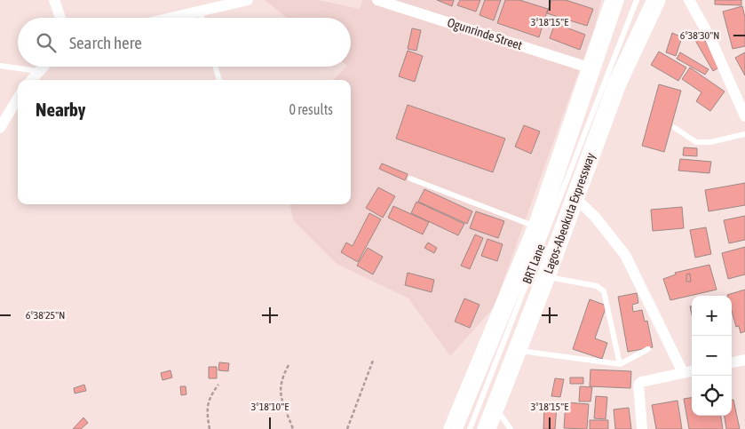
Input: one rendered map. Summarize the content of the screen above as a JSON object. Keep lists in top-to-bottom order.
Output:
{
  "streets": {
    "highway": ["Lagos-Abeokuta Expressway"],
    "street": ["Ogunrinde Street"],
    "lane": ["BRT Lane"]
  },
  "crossings": [
    ["Ogunrinde Street", "Lagos-Abeokuta Expressway"]
  ],
  "page": {
    "search": "Search here",
    "heading": ["Nearby", "0 results"],
    "map_buttons": ["+", "−"]
  },
  "coordinates": [
    "3°18'15\"E",
    "6°38'30\"N",
    "6°38'25\"N",
    "3°18'10\"E"
  ]
}
